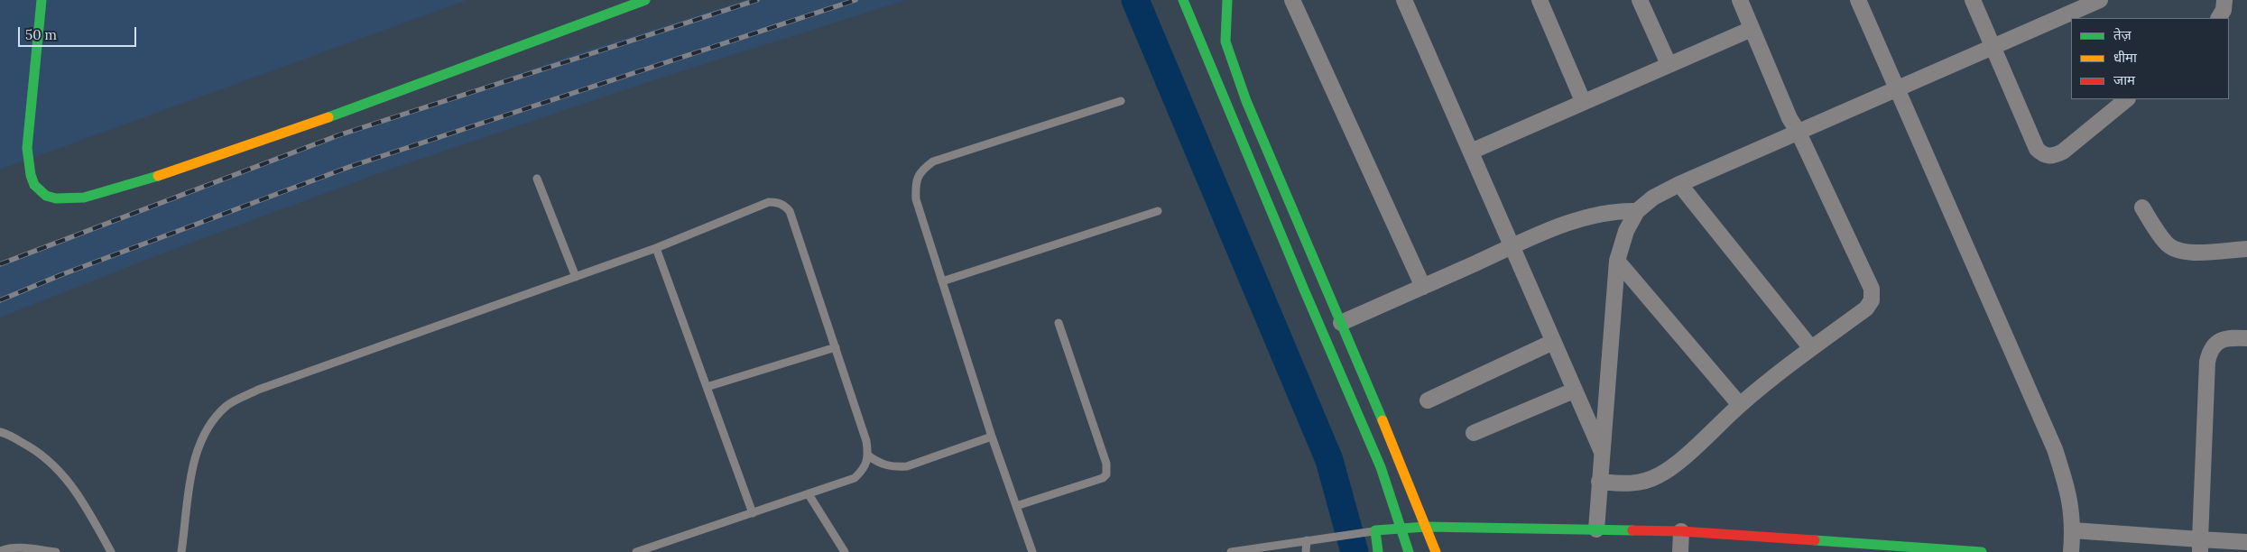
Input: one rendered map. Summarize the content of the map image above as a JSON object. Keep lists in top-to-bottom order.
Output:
{
  "legend": ["तेज़", "धीमा", "जाम"],
  "scale_bar": "50 m"
}
